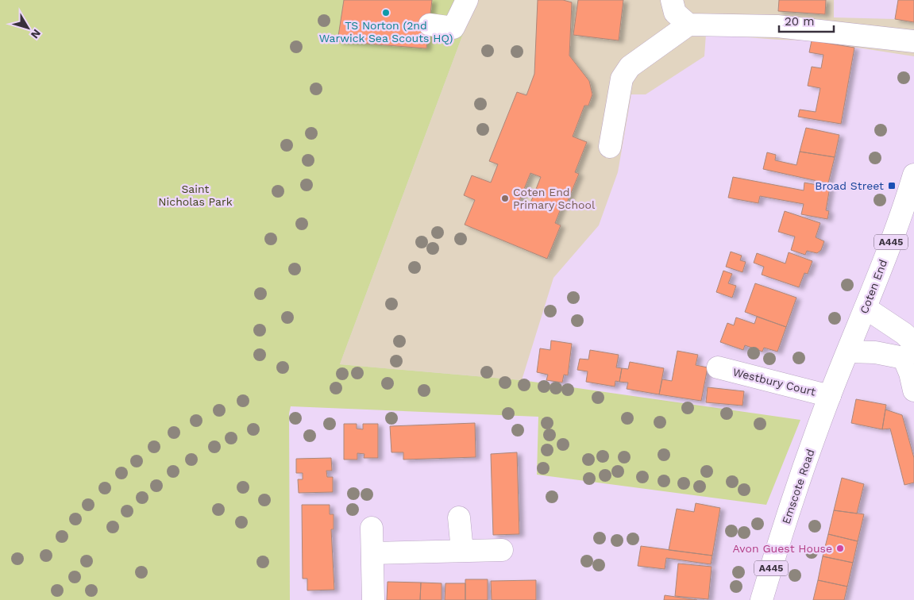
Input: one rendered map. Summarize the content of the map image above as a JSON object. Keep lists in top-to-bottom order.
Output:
{
  "streets": {
    "street": [
      "A445",
      "Coten End",
      "Westbury Court",
      "Emscote Road"
    ]
  },
  "crossings": [
    ["Coten End", "Westbury Court"],
    ["Coten End", "Emscote Road"],
    ["Westbury Court", "Emscote Road"]
  ],
  "parks": ["Saint Nicholas Park"],
  "places": {
    "other": ["TS Norton (2nd Warwick Sea Scouts HQ)", "Coten End Primary School", "Avon Guest House"],
    "transit": ["Broad Street"]
  },
  "scale_bar": "20 m",
  "north": "bottom right"
}
